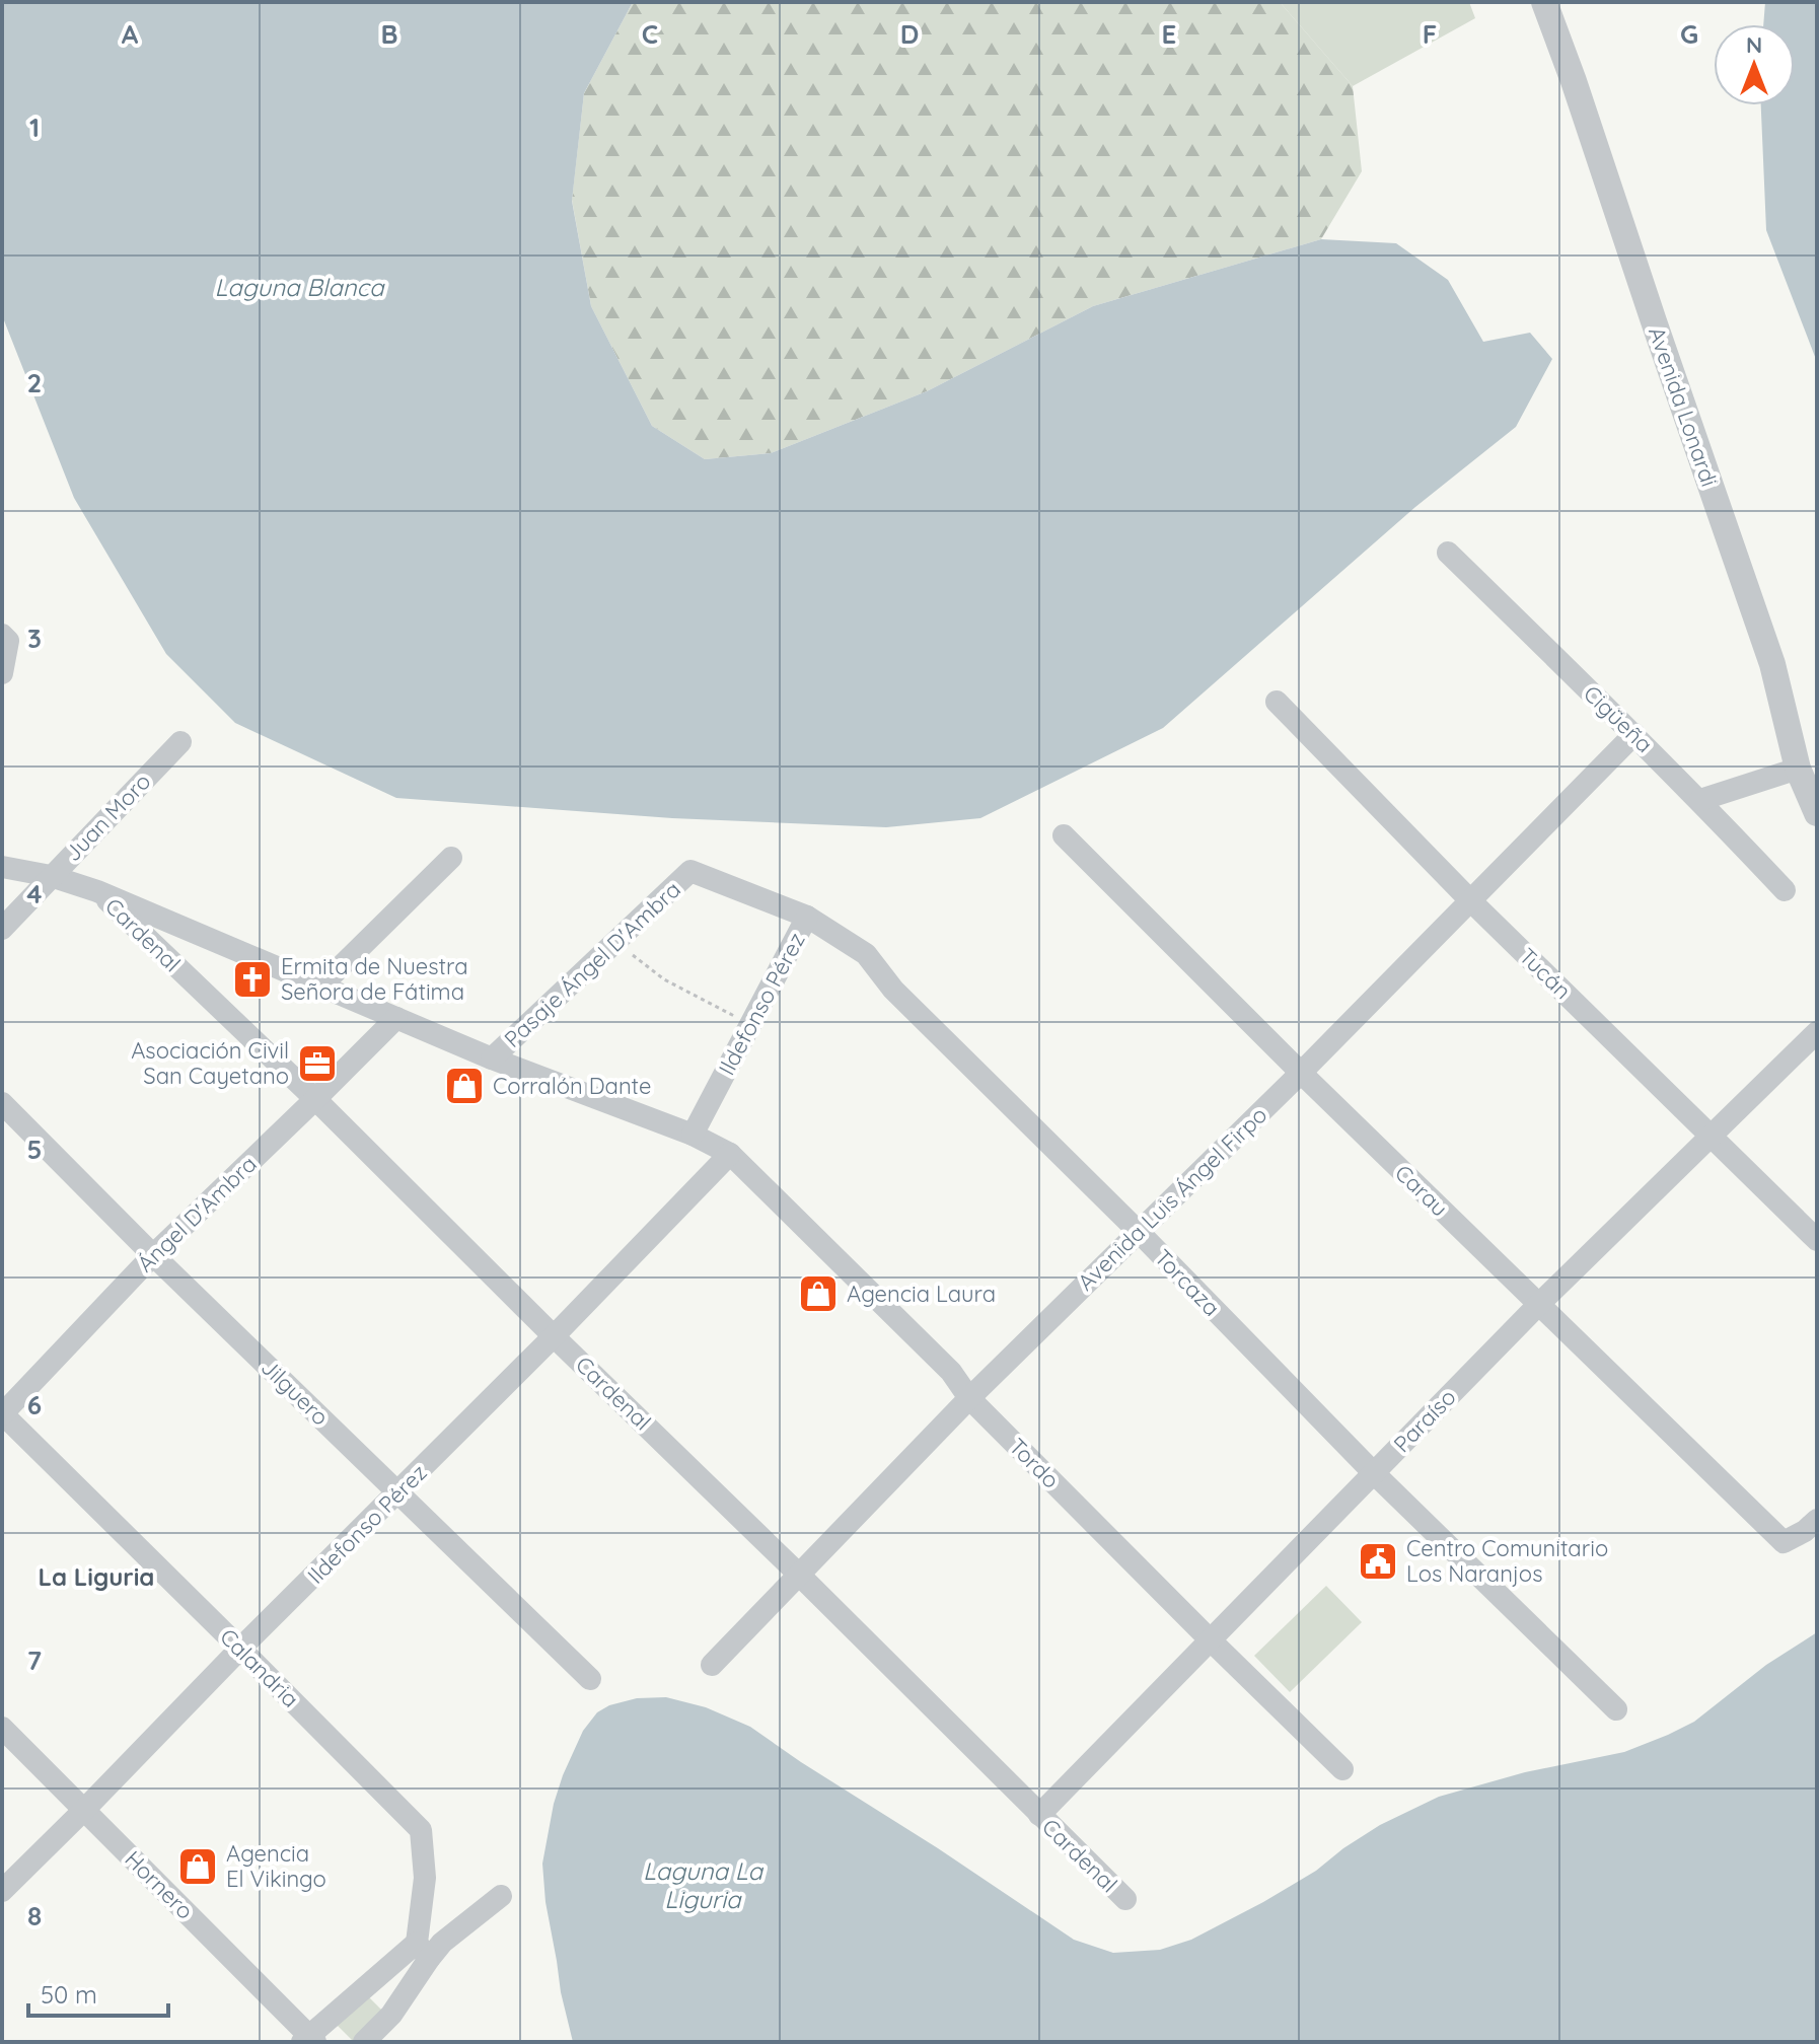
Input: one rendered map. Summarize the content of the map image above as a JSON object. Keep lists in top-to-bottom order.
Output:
{
  "streets": {
    "street": [
      "Avenida Lonardi",
      "Cigüeña",
      "Juan Moro",
      "Cardenal",
      "Pasaje Ángel D'Ambra",
      "Tucán",
      "Ildefonso Pérez",
      "Carau",
      "Avenida Luis Ángel Firpo",
      "Ángel D'Ambra",
      "Torcaza",
      "Jilguero",
      "Paraíso",
      "Tordo",
      "Calandria",
      "Hornero"
    ]
  },
  "crossings": [
    ["Cigüeña", "Avenida Luis Ángel Firpo"],
    ["Juan Moro", "Tordo"],
    ["Cardenal", "Ildefonso Pérez"],
    ["Cardenal", "Avenida Luis Ángel Firpo"],
    ["Cardenal", "Ángel D'Ambra"],
    ["Cardenal", "Paraíso"],
    ["Cardenal", "Tordo"],
    ["Pasaje Ángel D'Ambra", "Torcaza"],
    ["Pasaje Ángel D'Ambra", "Tordo"],
    ["Tucán", "Avenida Luis Ángel Firpo"],
    ["Tucán", "Paraíso"],
    ["Ildefonso Pérez", "Torcaza"],
    ["Ildefonso Pérez", "Jilguero"],
    ["Ildefonso Pérez", "Tordo"],
    ["Ildefonso Pérez", "Calandria"],
    ["Ildefonso Pérez", "Hornero"],
    ["Carau", "Avenida Luis Ángel Firpo"],
    ["Carau", "Paraíso"],
    ["Avenida Luis Ángel Firpo", "Torcaza"],
    ["Avenida Luis Ángel Firpo", "Tordo"],
    ["Ángel D'Ambra", "Jilguero"],
    ["Ángel D'Ambra", "Tordo"],
    ["Ángel D'Ambra", "Calandria"],
    ["Torcaza", "Paraíso"],
    ["Paraíso", "Tordo"]
  ],
  "districts": ["La Liguria"],
  "water": ["Laguna Blanca", "Laguna La Liguria"],
  "places": {
    "church": ["Ermita de Nuestra Señora de Fátima"],
    "office": ["Asociación Civil San Cayetano"],
    "shop": ["Corralón Dante", "Agencia Laura", "Agencia El Vikingo"],
    "public building": ["Centro Comunitario Los Naranjos"]
  },
  "scale_bar": "50 m",
  "north": "top",
  "grid": {
    "columns": [
      "A",
      "B",
      "C",
      "D",
      "E",
      "F",
      "G"
    ],
    "rows": [
      "1",
      "2",
      "3",
      "4",
      "5",
      "6",
      "7",
      "8"
    ]
  }
}
